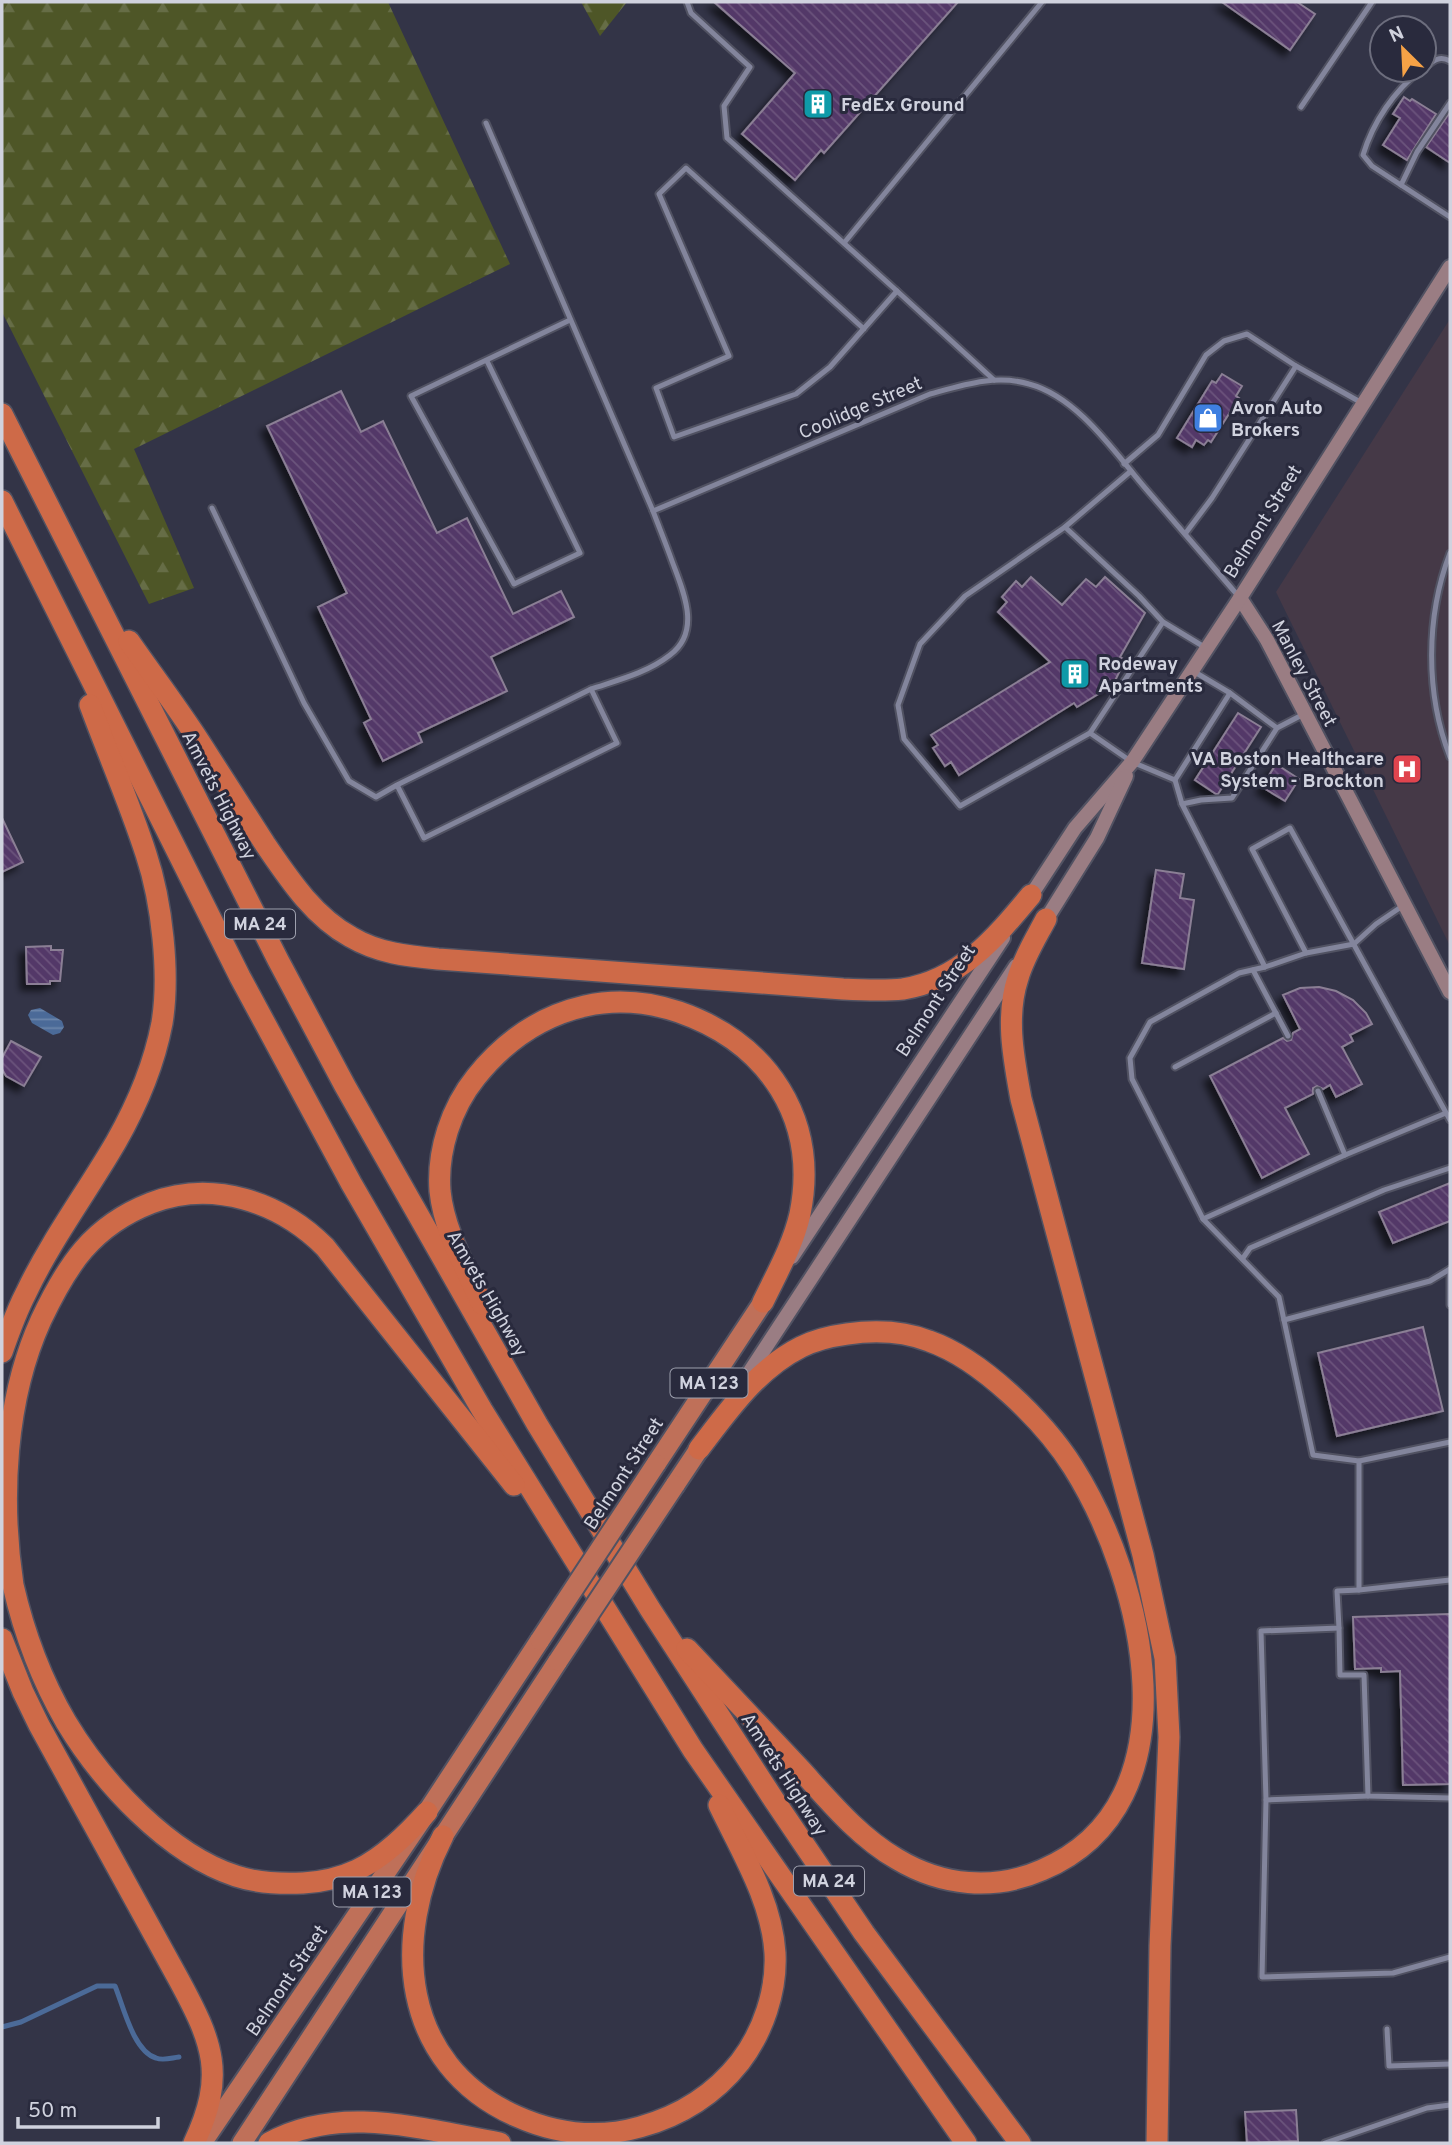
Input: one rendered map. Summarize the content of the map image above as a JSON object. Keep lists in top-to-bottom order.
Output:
{
  "streets": {
    "highway": [
      "Belmont Street",
      "Amvets Highway",
      "MA 24",
      "MA 123"
    ],
    "main road": ["Manley Street"],
    "lane": ["Coolidge Street"]
  },
  "crossings": [
    ["Coolidge Street", "Belmont Street"],
    ["Coolidge Street", "Manley Street"],
    ["Belmont Street", "Manley Street"]
  ],
  "places": {
    "building": ["FedEx Ground", "Rodeway Apartments"],
    "shop": ["Avon Auto Brokers"],
    "hospital": ["VA Boston Healthcare System - Brockton"]
  },
  "scale_bar": "50 m",
  "north": "top left"
}
